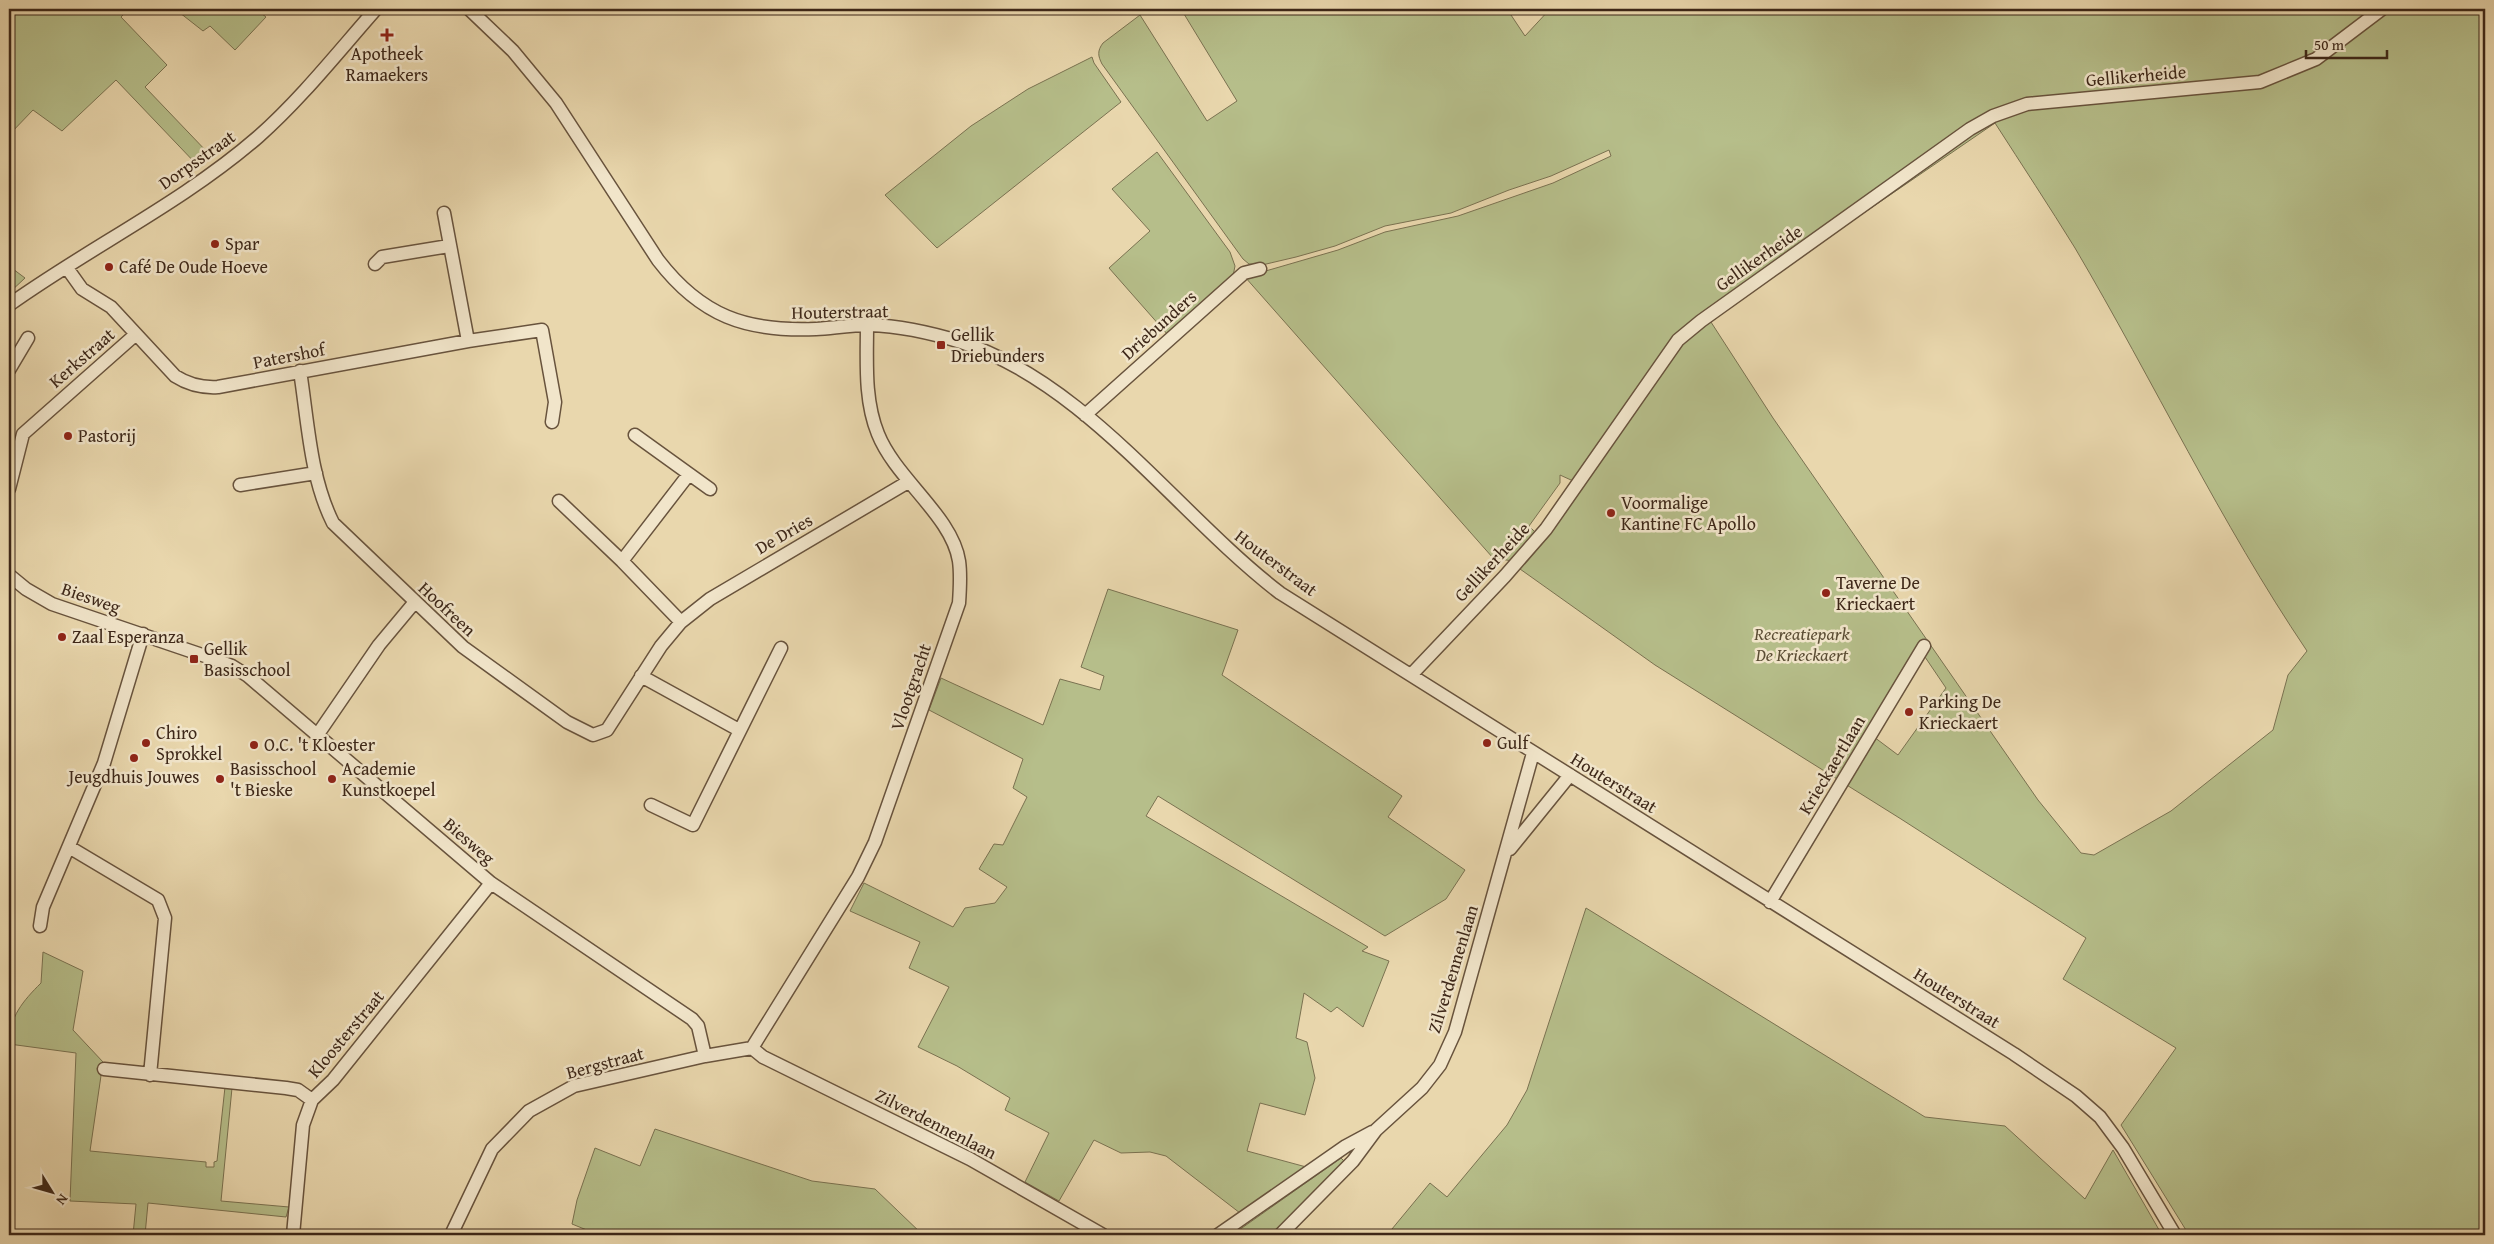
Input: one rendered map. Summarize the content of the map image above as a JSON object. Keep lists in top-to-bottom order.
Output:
{
  "streets": {
    "street": [
      "Gellikerheide",
      "Dorpsstraat",
      "Houterstraat",
      "Driebunders",
      "Patershof",
      "Kerkstraat",
      "De Dries",
      "Biesweg",
      "Hoofreen",
      "Vlootgracht",
      "Krieckaertlaan",
      "Zilverdennenlaan",
      "Kloosterstraat",
      "Bergstraat"
    ]
  },
  "crossings": [
    ["Gellikerheide", "Houterstraat"],
    ["Dorpsstraat", "Kerkstraat"],
    ["Houterstraat", "Driebunders"],
    ["Houterstraat", "Vlootgracht"],
    ["Houterstraat", "Krieckaertlaan"],
    ["Houterstraat", "Zilverdennenlaan"],
    ["Patershof", "Kerkstraat"],
    ["Patershof", "Hoofreen"],
    ["De Dries", "Hoofreen"],
    ["De Dries", "Vlootgracht"],
    ["Biesweg", "Kloosterstraat"],
    ["Biesweg", "Bergstraat"],
    ["Vlootgracht", "Zilverdennenlaan"],
    ["Vlootgracht", "Bergstraat"],
    ["Zilverdennenlaan", "Bergstraat"]
  ],
  "parks": ["Recreatiepark De Krieckaert"],
  "places": {
    "health": ["Apotheek Ramaekers"],
    "other": [
      "Spar",
      "Café De Oude Hoeve",
      "Pastorij",
      "Voormalige Kantine FC Apollo",
      "Taverne De Krieckaert",
      "Zaal Esperanza",
      "Parking De Krieckaert",
      "Chiro Sprokkel",
      "Gulf",
      "O.C. 't Kloester",
      "Jeugdhuis Jouwes",
      "Basisschool 't Bieske",
      "Academie Kunstkoepel"
    ],
    "transit": ["Gellik Driebunders", "Gellik Basisschool"]
  },
  "scale_bar": "50 m",
  "north": "bottom right"
}
